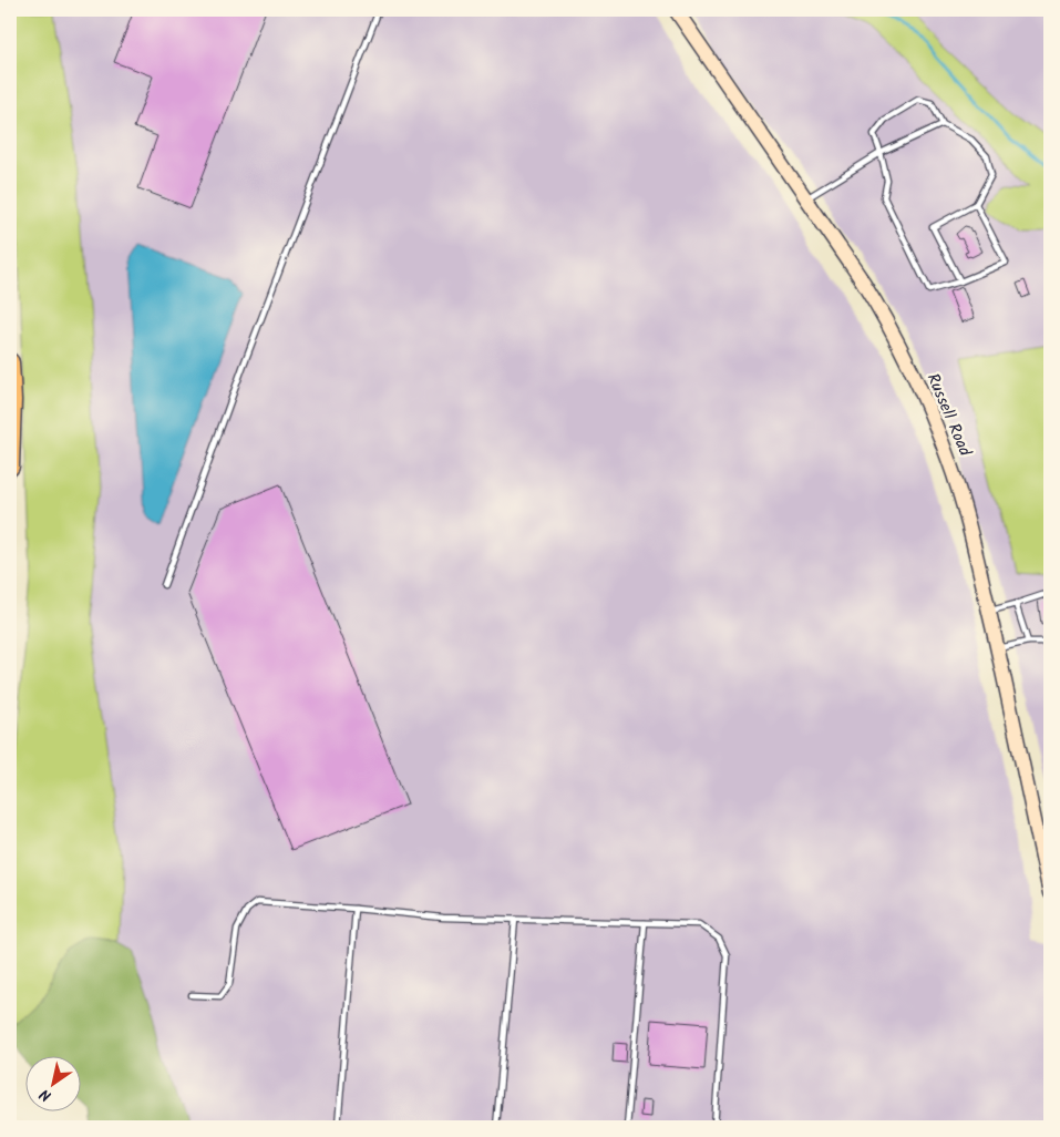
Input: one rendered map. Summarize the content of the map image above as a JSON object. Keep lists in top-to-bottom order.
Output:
{
  "streets": {
    "main road": ["Russell Road"]
  },
  "north": "bottom left"
}
